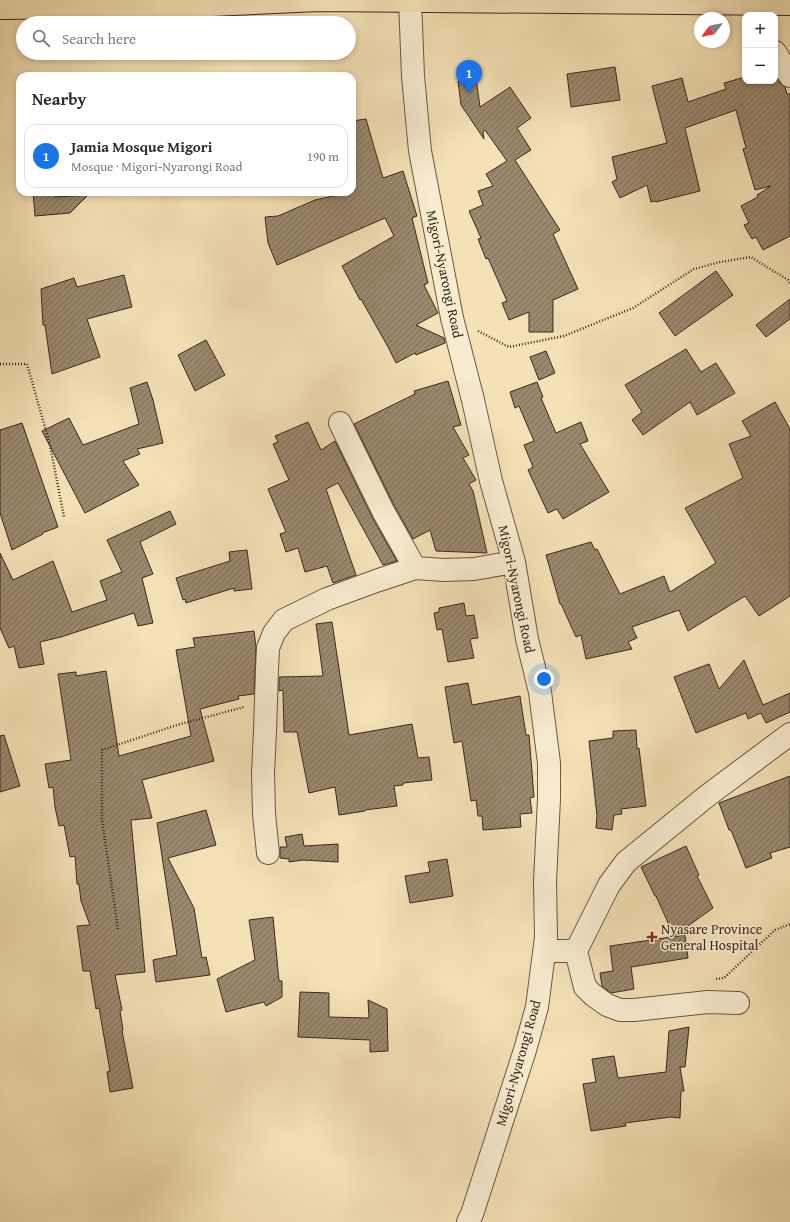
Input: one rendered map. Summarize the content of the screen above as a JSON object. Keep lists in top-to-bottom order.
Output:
{
  "streets": {
    "street": ["Migori-Nyarongi Road"]
  },
  "places": {
    "health": ["Nyasare Province General Hospital"]
  },
  "north": "bottom left",
  "page": {
    "map_buttons": ["+", "−"],
    "search": "Search here",
    "pins": "1",
    "heading": "Nearby",
    "list": [
      {
        "mark": "1",
        "name": "Jamia Mosque Migori",
        "note": "Mosque · Migori-Nyarongi Road",
        "value": "190 m"
      }
    ]
  }
}
